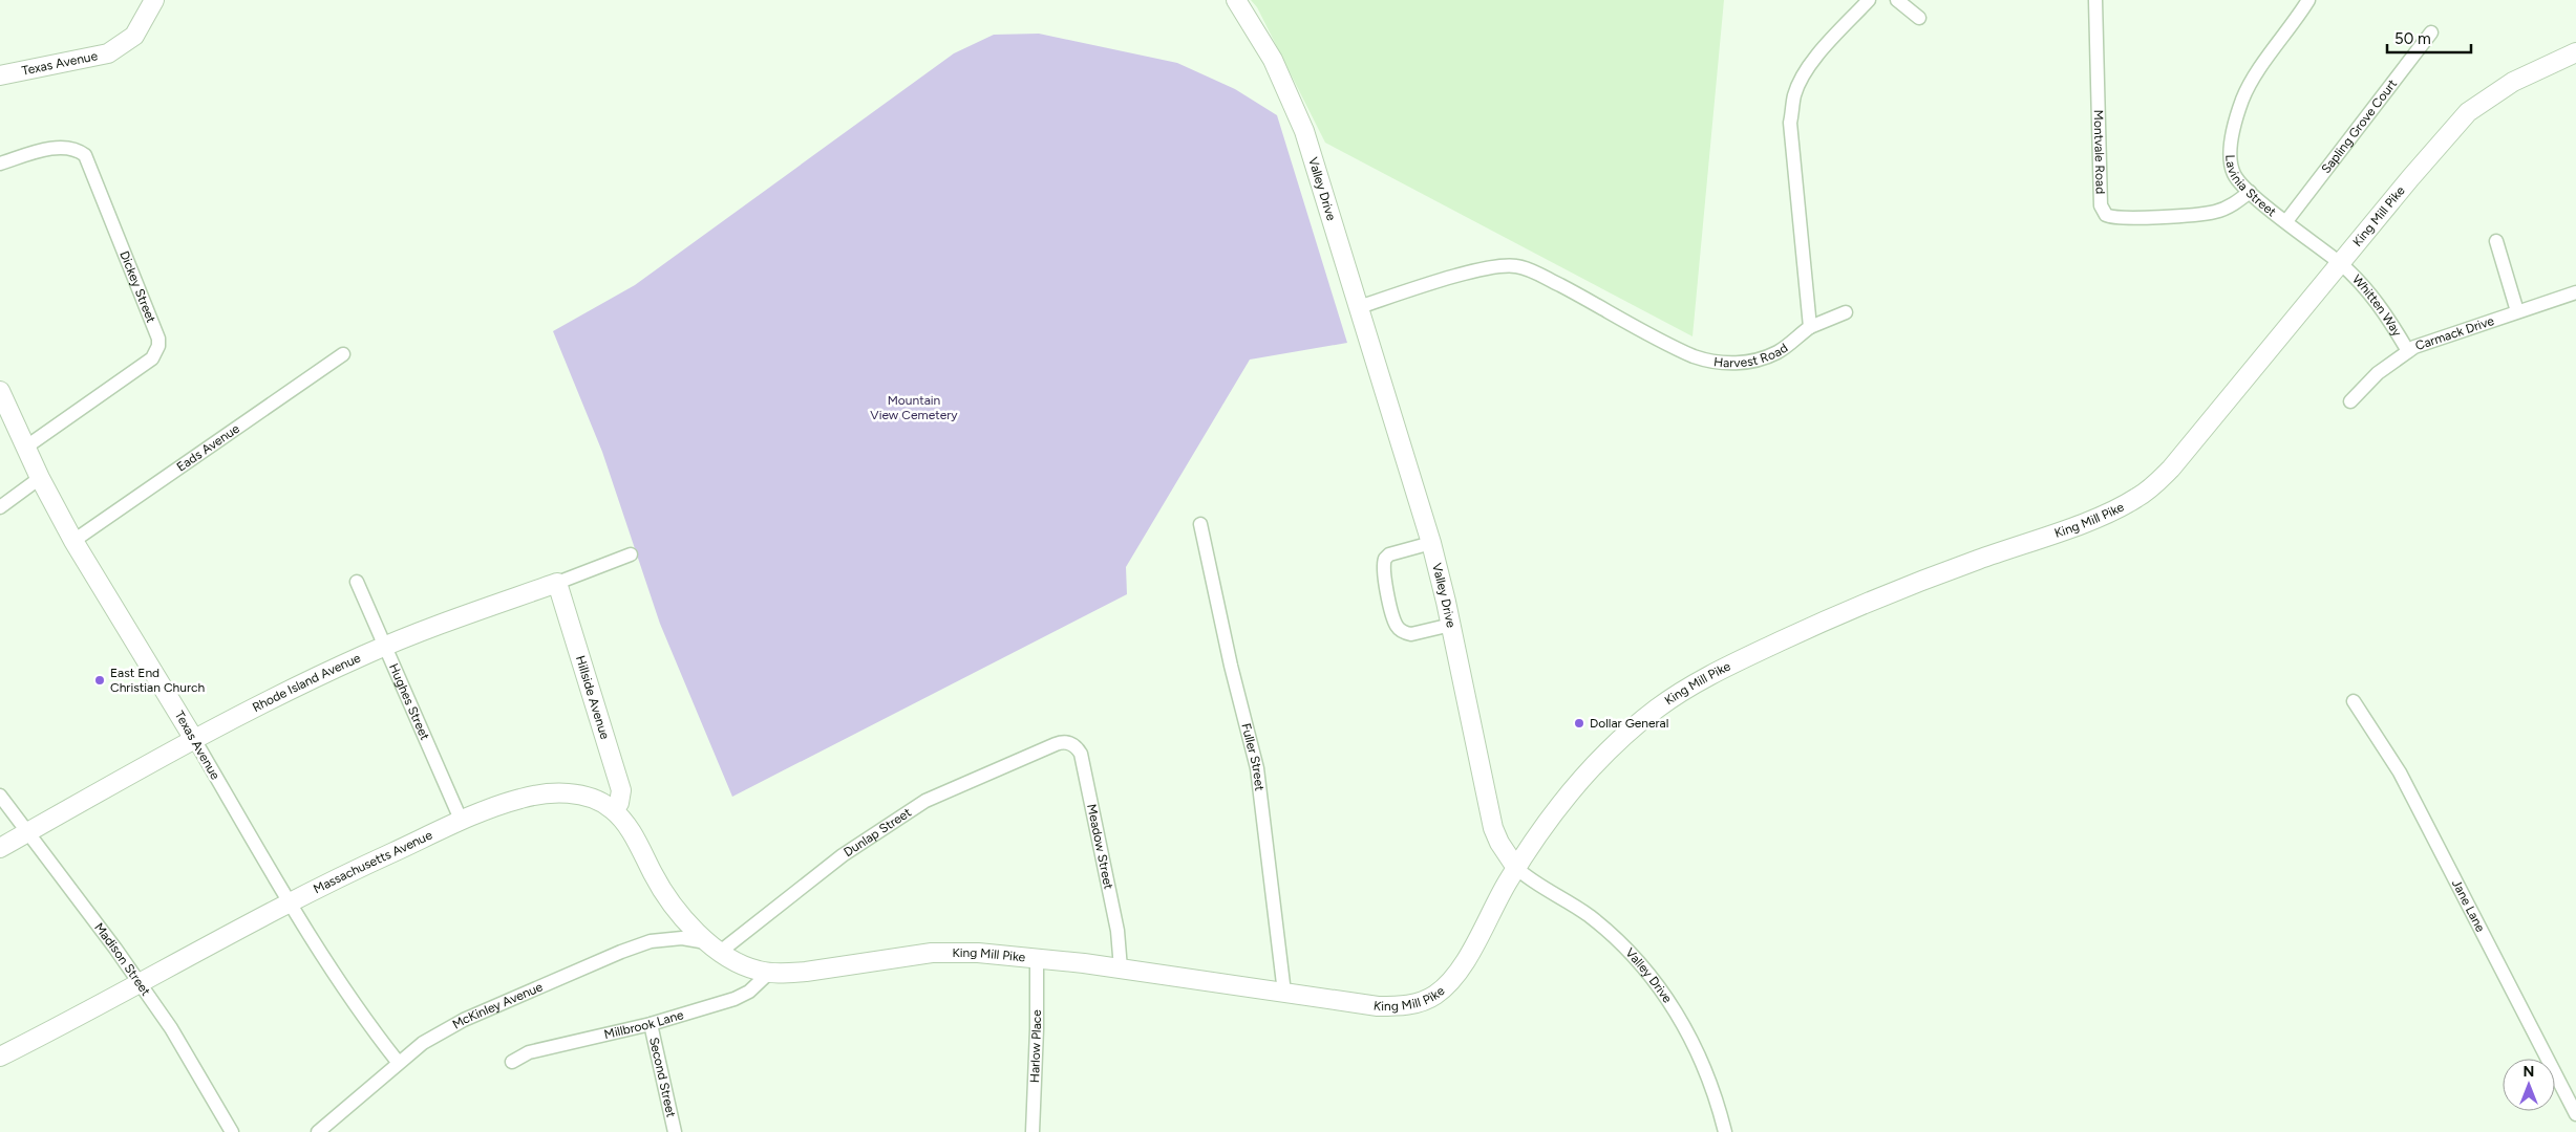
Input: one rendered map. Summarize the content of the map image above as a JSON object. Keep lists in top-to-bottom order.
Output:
{
  "streets": {
    "main road": [
      "Texas Avenue",
      "Valley Drive",
      "King Mill Pike",
      "Rhode Island Avenue",
      "Hillside Avenue",
      "Massachusetts Avenue"
    ],
    "street": [
      "Sapling Grove Court",
      "Montvale Road",
      "Lavinia Street",
      "Dickey Street",
      "Whitten Way",
      "Carmack Drive",
      "Harvest Road",
      "Eads Avenue",
      "Hughes Street",
      "Fuller Street",
      "Dunlap Street",
      "Meadow Street",
      "Jane Lane",
      "Madison Street",
      "McKinley Avenue",
      "Millbrook Lane",
      "Harlow Place",
      "Second Street"
    ]
  },
  "crossings": [
    ["Texas Avenue", "Dickey Street"],
    ["Texas Avenue", "Eads Avenue"],
    ["Texas Avenue", "Rhode Island Avenue"],
    ["Texas Avenue", "Massachusetts Avenue"],
    ["Texas Avenue", "McKinley Avenue"],
    ["Sapling Grove Court", "Lavinia Street"],
    ["Montvale Road", "Lavinia Street"],
    ["Lavinia Street", "King Mill Pike"],
    ["Lavinia Street", "Whitten Way"],
    ["Valley Drive", "King Mill Pike"],
    ["Valley Drive", "Harvest Road"],
    ["King Mill Pike", "Whitten Way"],
    ["King Mill Pike", "Fuller Street"],
    ["King Mill Pike", "Dunlap Street"],
    ["King Mill Pike", "Meadow Street"],
    ["King Mill Pike", "Massachusetts Avenue"],
    ["King Mill Pike", "McKinley Avenue"],
    ["King Mill Pike", "Millbrook Lane"],
    ["King Mill Pike", "Harlow Place"],
    ["Whitten Way", "Carmack Drive"],
    ["Rhode Island Avenue", "Hillside Avenue"],
    ["Rhode Island Avenue", "Hughes Street"],
    ["Rhode Island Avenue", "Madison Street"],
    ["Hillside Avenue", "Massachusetts Avenue"],
    ["Hughes Street", "Massachusetts Avenue"],
    ["Dunlap Street", "Meadow Street"],
    ["Dunlap Street", "Massachusetts Avenue"],
    ["Dunlap Street", "McKinley Avenue"],
    ["Massachusetts Avenue", "Madison Street"],
    ["Massachusetts Avenue", "McKinley Avenue"],
    ["Millbrook Lane", "Second Street"]
  ],
  "parks": ["Mountain View Cemetery"],
  "places": ["East End Christian Church", "Dollar General"],
  "scale_bar": "50 m",
  "north": "top"
}
